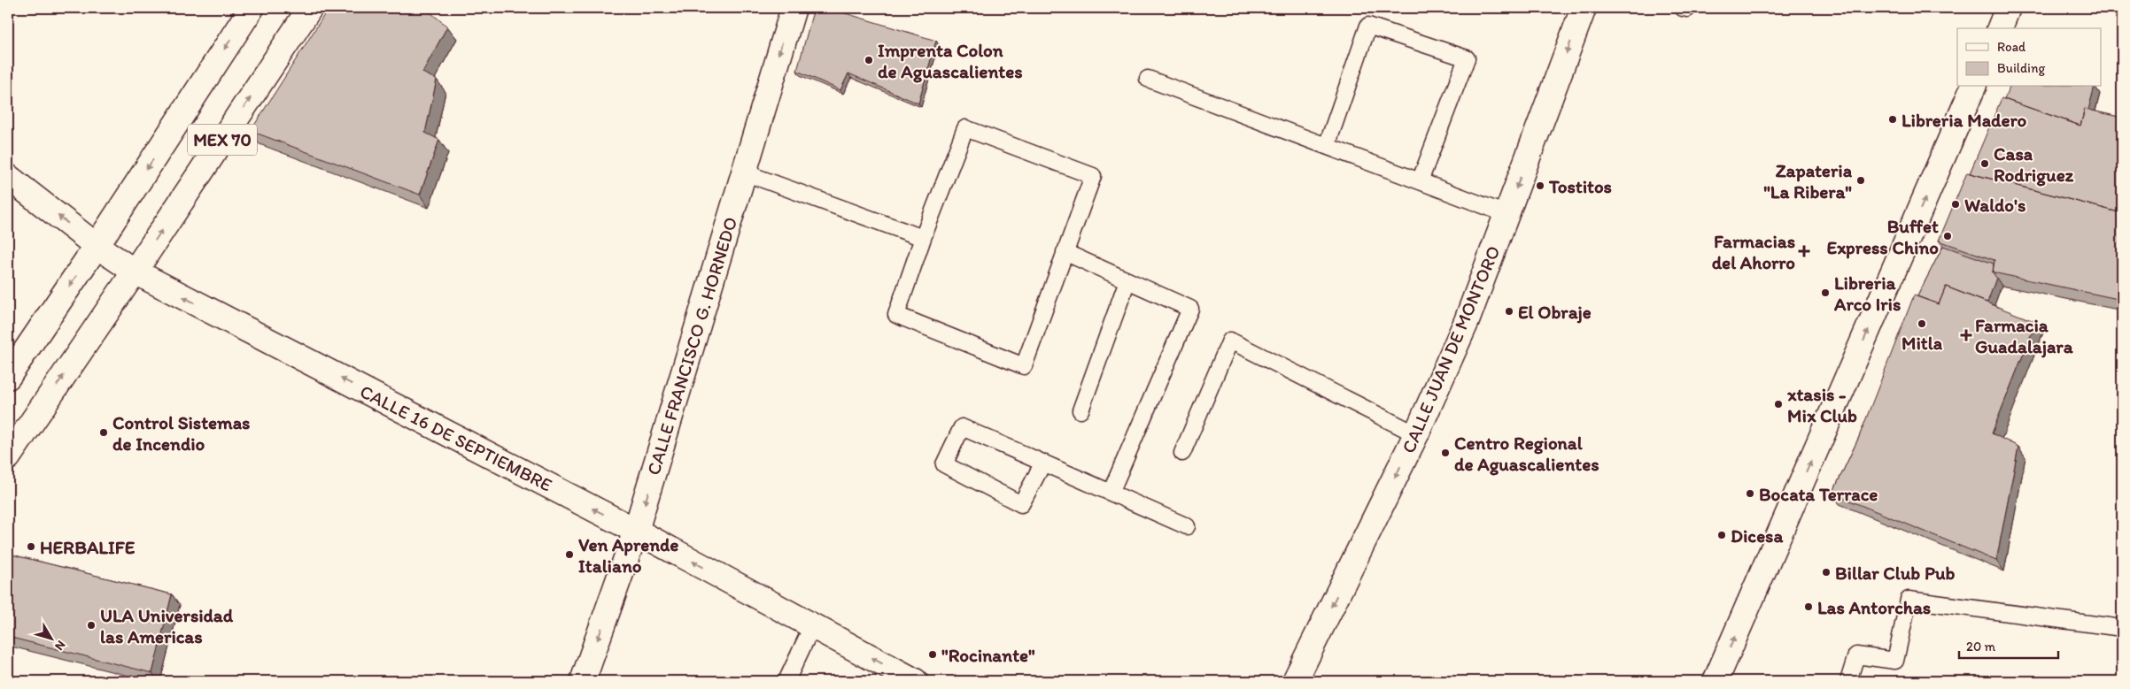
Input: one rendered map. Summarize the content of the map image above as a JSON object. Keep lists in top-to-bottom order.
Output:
{
  "streets": {
    "street": [
      "MEX 70",
      "CALLE FRANCISCO G. HORNEDO",
      "CALLE JUAN DE MONTORO",
      "CALLE 16 DE SEPTIEMBRE"
    ]
  },
  "crossings": [
    ["MEX 70", "CALLE 16 DE SEPTIEMBRE"],
    ["CALLE FRANCISCO G. HORNEDO", "CALLE 16 DE SEPTIEMBRE"]
  ],
  "one_way": ["CALLE FRANCISCO G. HORNEDO", "CALLE JUAN DE MONTORO", "CALLE 16 DE SEPTIEMBRE"],
  "places": {
    "other": [
      "Imprenta Colon de Aguascalientes",
      "Libreria Madero",
      "Casa Rodriguez",
      "Zapateria \"La Ribera\"",
      "Tostitos",
      "Waldo's",
      "Buffet Express Chino",
      "Libreria Arco Iris",
      "El Obraje",
      "Mitla",
      "xtasis - Mix Club",
      "Control Sistemas de Incendio",
      "Centro Regional de Aguascalientes",
      "Bocata Terrace",
      "Dicesa",
      "HERBALIFE",
      "Ven Aprende Italiano",
      "Billar Club Pub",
      "Las Antorchas",
      "ULA Universidad las Americas",
      "\"Rocinante\""
    ],
    "health": ["Farmacias del Ahorro", "Farmacia Guadalajara"]
  },
  "legend": ["Road", "Building"],
  "scale_bar": "20 m",
  "north": "bottom right"
}
